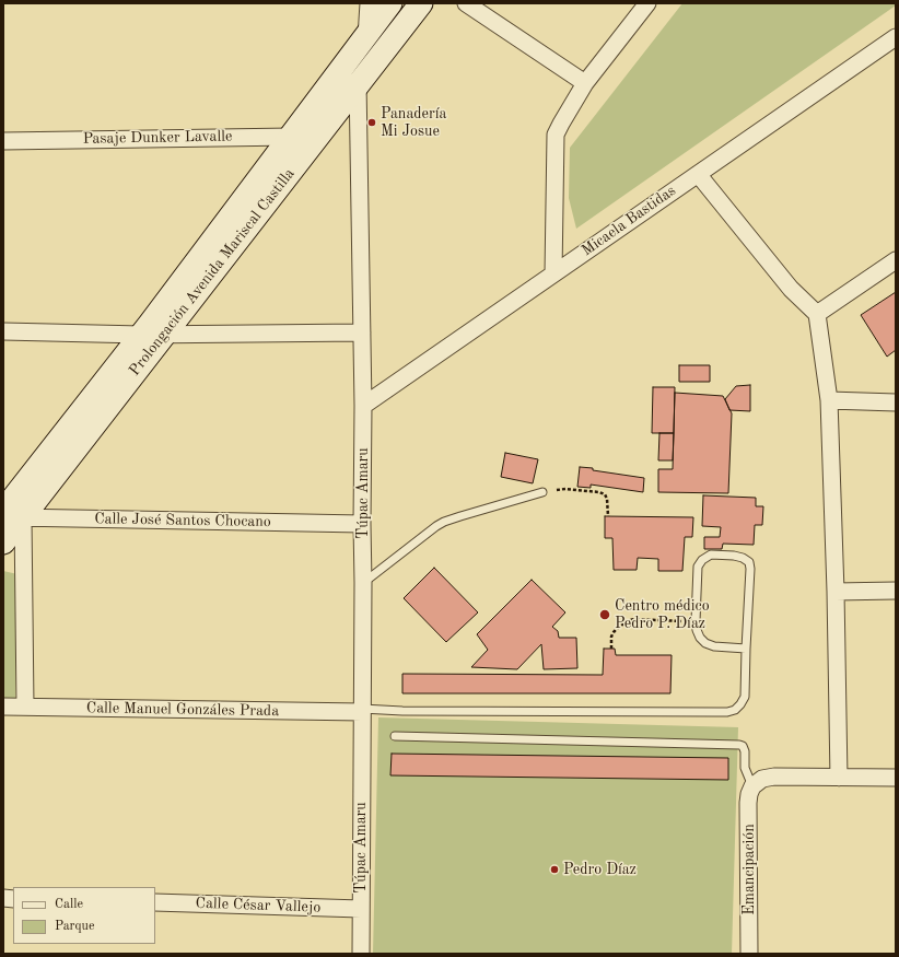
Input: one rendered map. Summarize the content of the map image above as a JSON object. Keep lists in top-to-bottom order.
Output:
{
  "streets": {
    "main road": ["Prolongación Avenida Mariscal Castilla"],
    "street": [
      "Pasaje Dunker Lavalle",
      "Micaela Bastidas",
      "Túpac Amaru",
      "Calle José Santos Chocano",
      "Calle Manuel Gonzáles Prada",
      "Emancipación",
      "Calle César Vallejo"
    ]
  },
  "crossings": [
    ["Pasaje Dunker Lavalle", "Prolongación Avenida Mariscal Castilla"],
    ["Micaela Bastidas", "Túpac Amaru"],
    ["Prolongación Avenida Mariscal Castilla", "Túpac Amaru"],
    ["Prolongación Avenida Mariscal Castilla", "Calle José Santos Chocano"],
    ["Túpac Amaru", "Calle José Santos Chocano"],
    ["Túpac Amaru", "Calle Manuel Gonzáles Prada"],
    ["Túpac Amaru", "Calle César Vallejo"]
  ],
  "places": ["Panadería Mi Josue", "Centro médico Pedro P. Díaz", "Pedro Díaz"],
  "legend": ["Calle", "Parque"]
}
